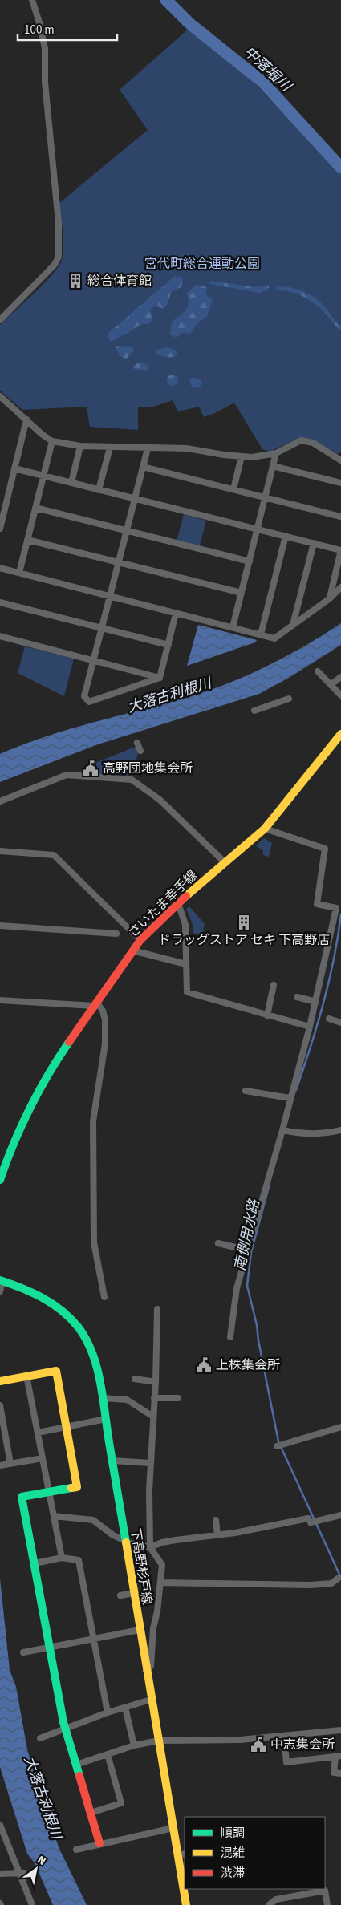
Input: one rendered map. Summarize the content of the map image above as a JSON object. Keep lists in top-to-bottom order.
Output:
{
  "streets": {
    "main road": ["さいたま幸手線", "下高野杉戸線"]
  },
  "water": ["中落堀川", "大落古利根川", "南側用水路"],
  "parks": ["宮代町総合運動公園"],
  "places": {
    "building": ["総合体育館", "ドラッグストア セキ 下高野店"],
    "public building": ["高野団地集会所", "上株集会所", "中志集会所"]
  },
  "legend": ["順調", "混雑", "渋滞"],
  "scale_bar": "100 m",
  "north": "top right"
}
